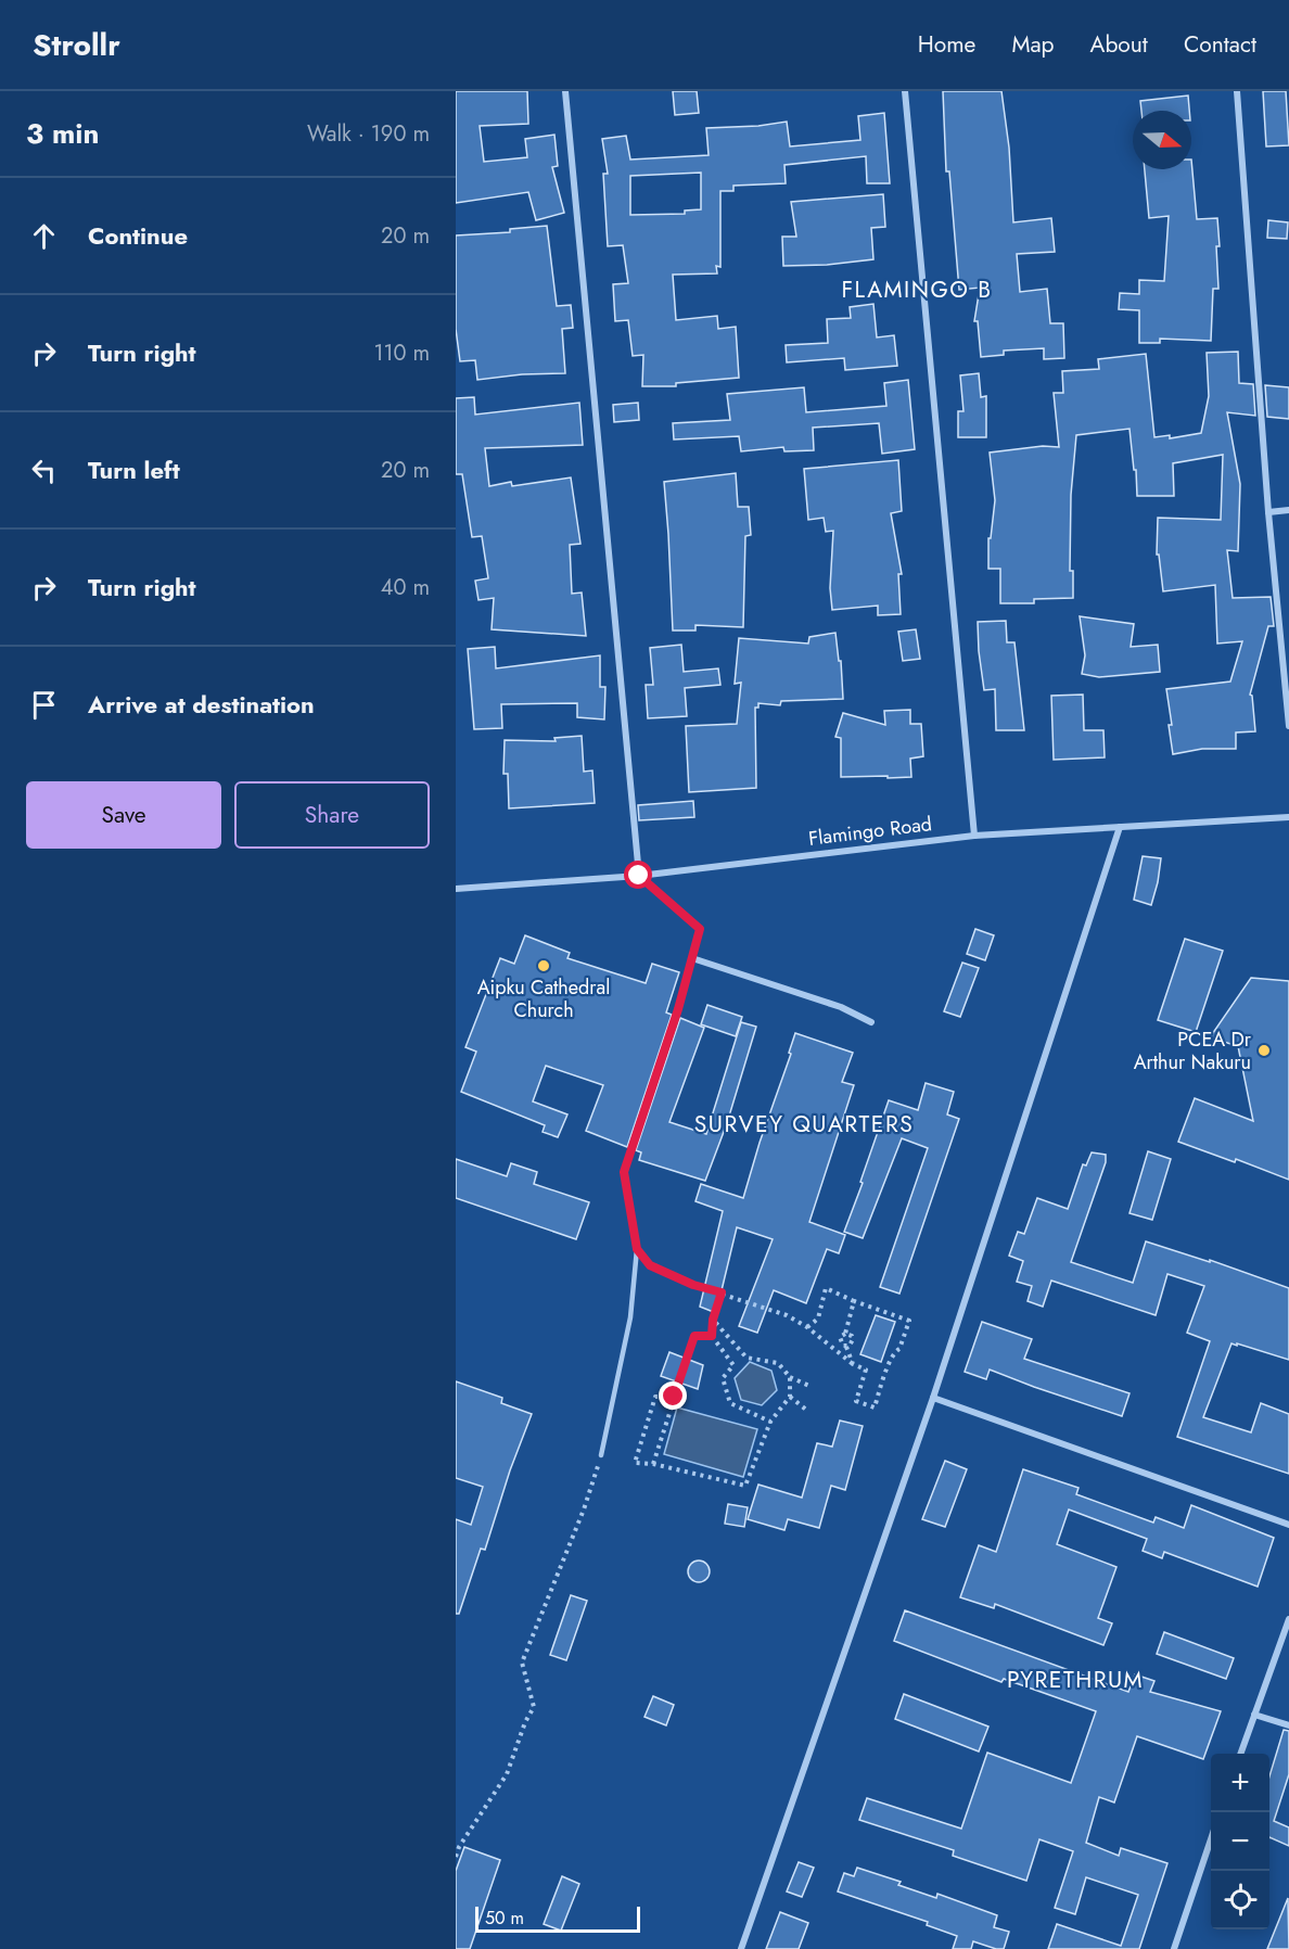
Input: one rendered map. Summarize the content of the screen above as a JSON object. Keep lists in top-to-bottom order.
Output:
{
  "streets": {
    "street": ["Flamingo Road"]
  },
  "districts": ["FLAMINGO B", "SURVEY QUARTERS", "PYRETHRUM"],
  "places": ["Aipku Cathedral Church", "PCEA Dr Arthur Nakuru"],
  "scale_bar": "50 m",
  "north": "right",
  "page": {
    "header": "Strollr",
    "nav": [
      "Home",
      "Map",
      "About",
      "Contact"
    ],
    "heading": ["3 min", "Walk · 190 m"],
    "list": [
      ["Continue", "20 m"],
      ["Turn right", "110 m"],
      ["Turn left", "20 m"],
      ["Turn right", "40 m"],
      "Arrive at destination"
    ],
    "buttons": ["Save", "Share"],
    "map_buttons": ["+", "−"],
    "scale": "50 m"
  }
}
